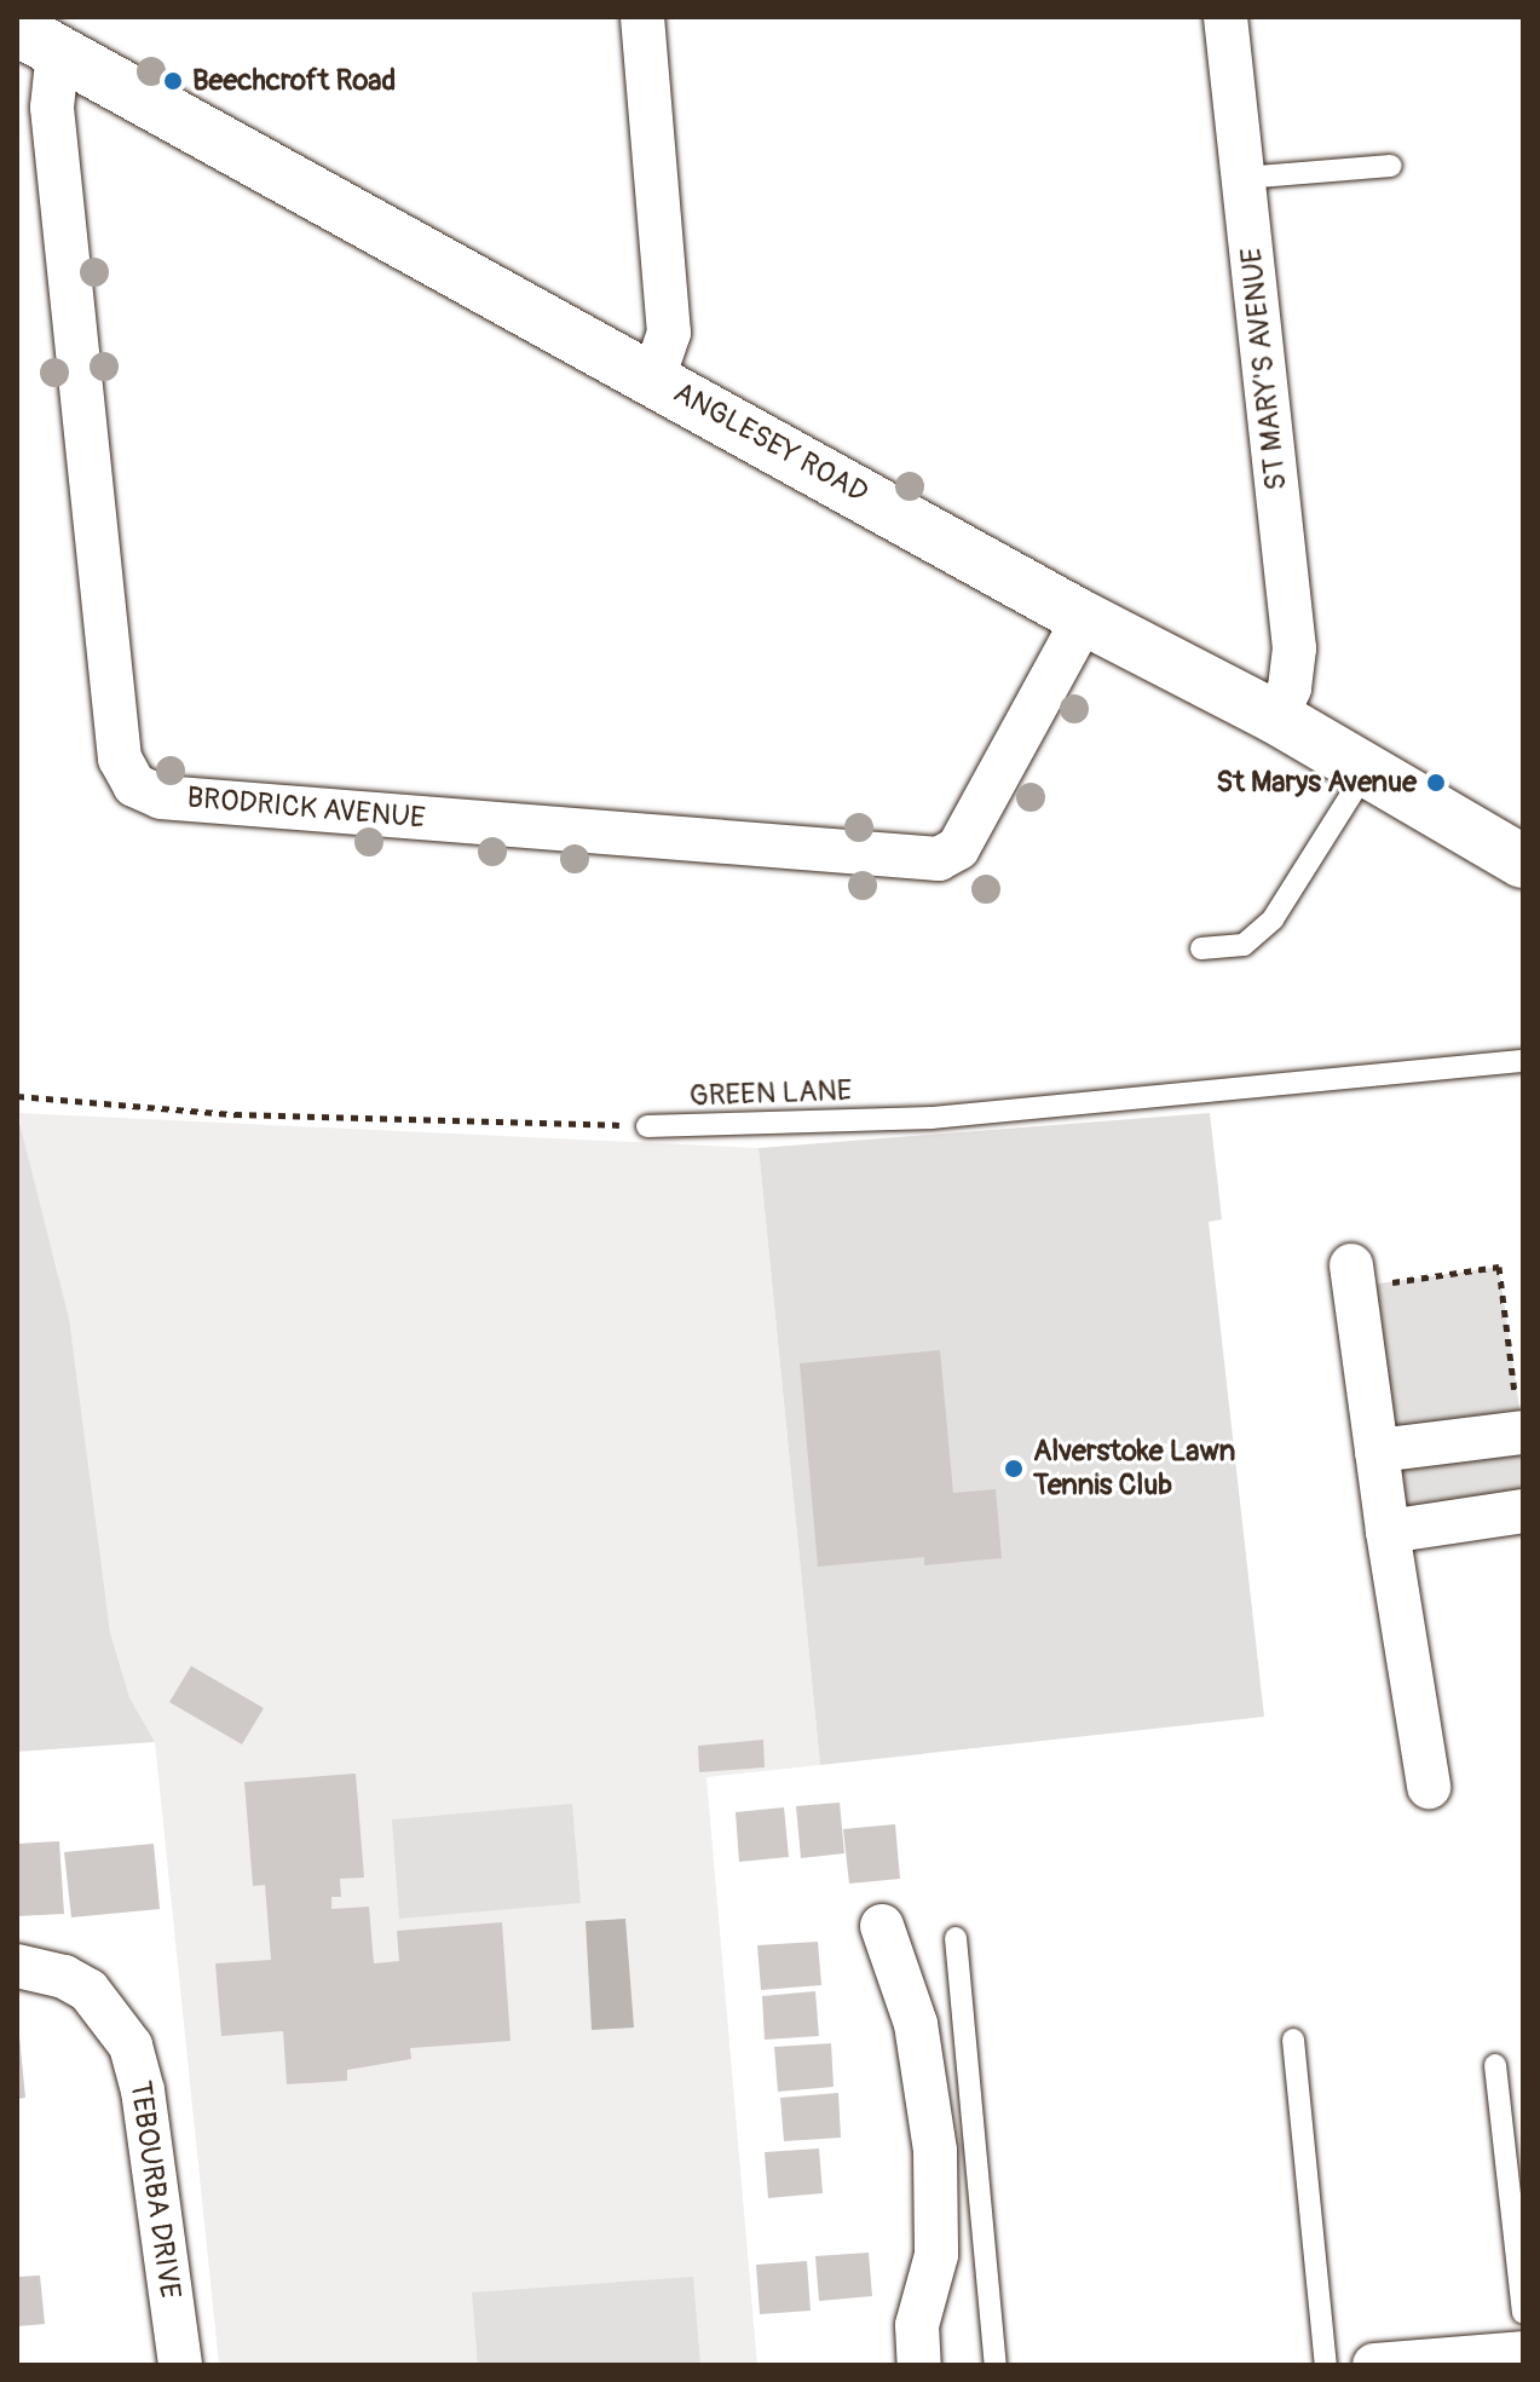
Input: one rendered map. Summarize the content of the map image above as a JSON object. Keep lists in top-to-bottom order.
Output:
{
  "streets": {
    "street": [
      "ST MARY'S AVENUE",
      "ANGLESEY ROAD",
      "BRODRICK AVENUE",
      "TEBOURBA DRIVE"
    ],
    "lane": ["GREEN LANE"]
  },
  "crossings": [
    ["ST MARY'S AVENUE", "ANGLESEY ROAD"],
    ["ANGLESEY ROAD", "BRODRICK AVENUE"]
  ],
  "places": ["Beechcroft Road", "St Marys Avenue", "Alverstoke Lawn Tennis Club"]
}
